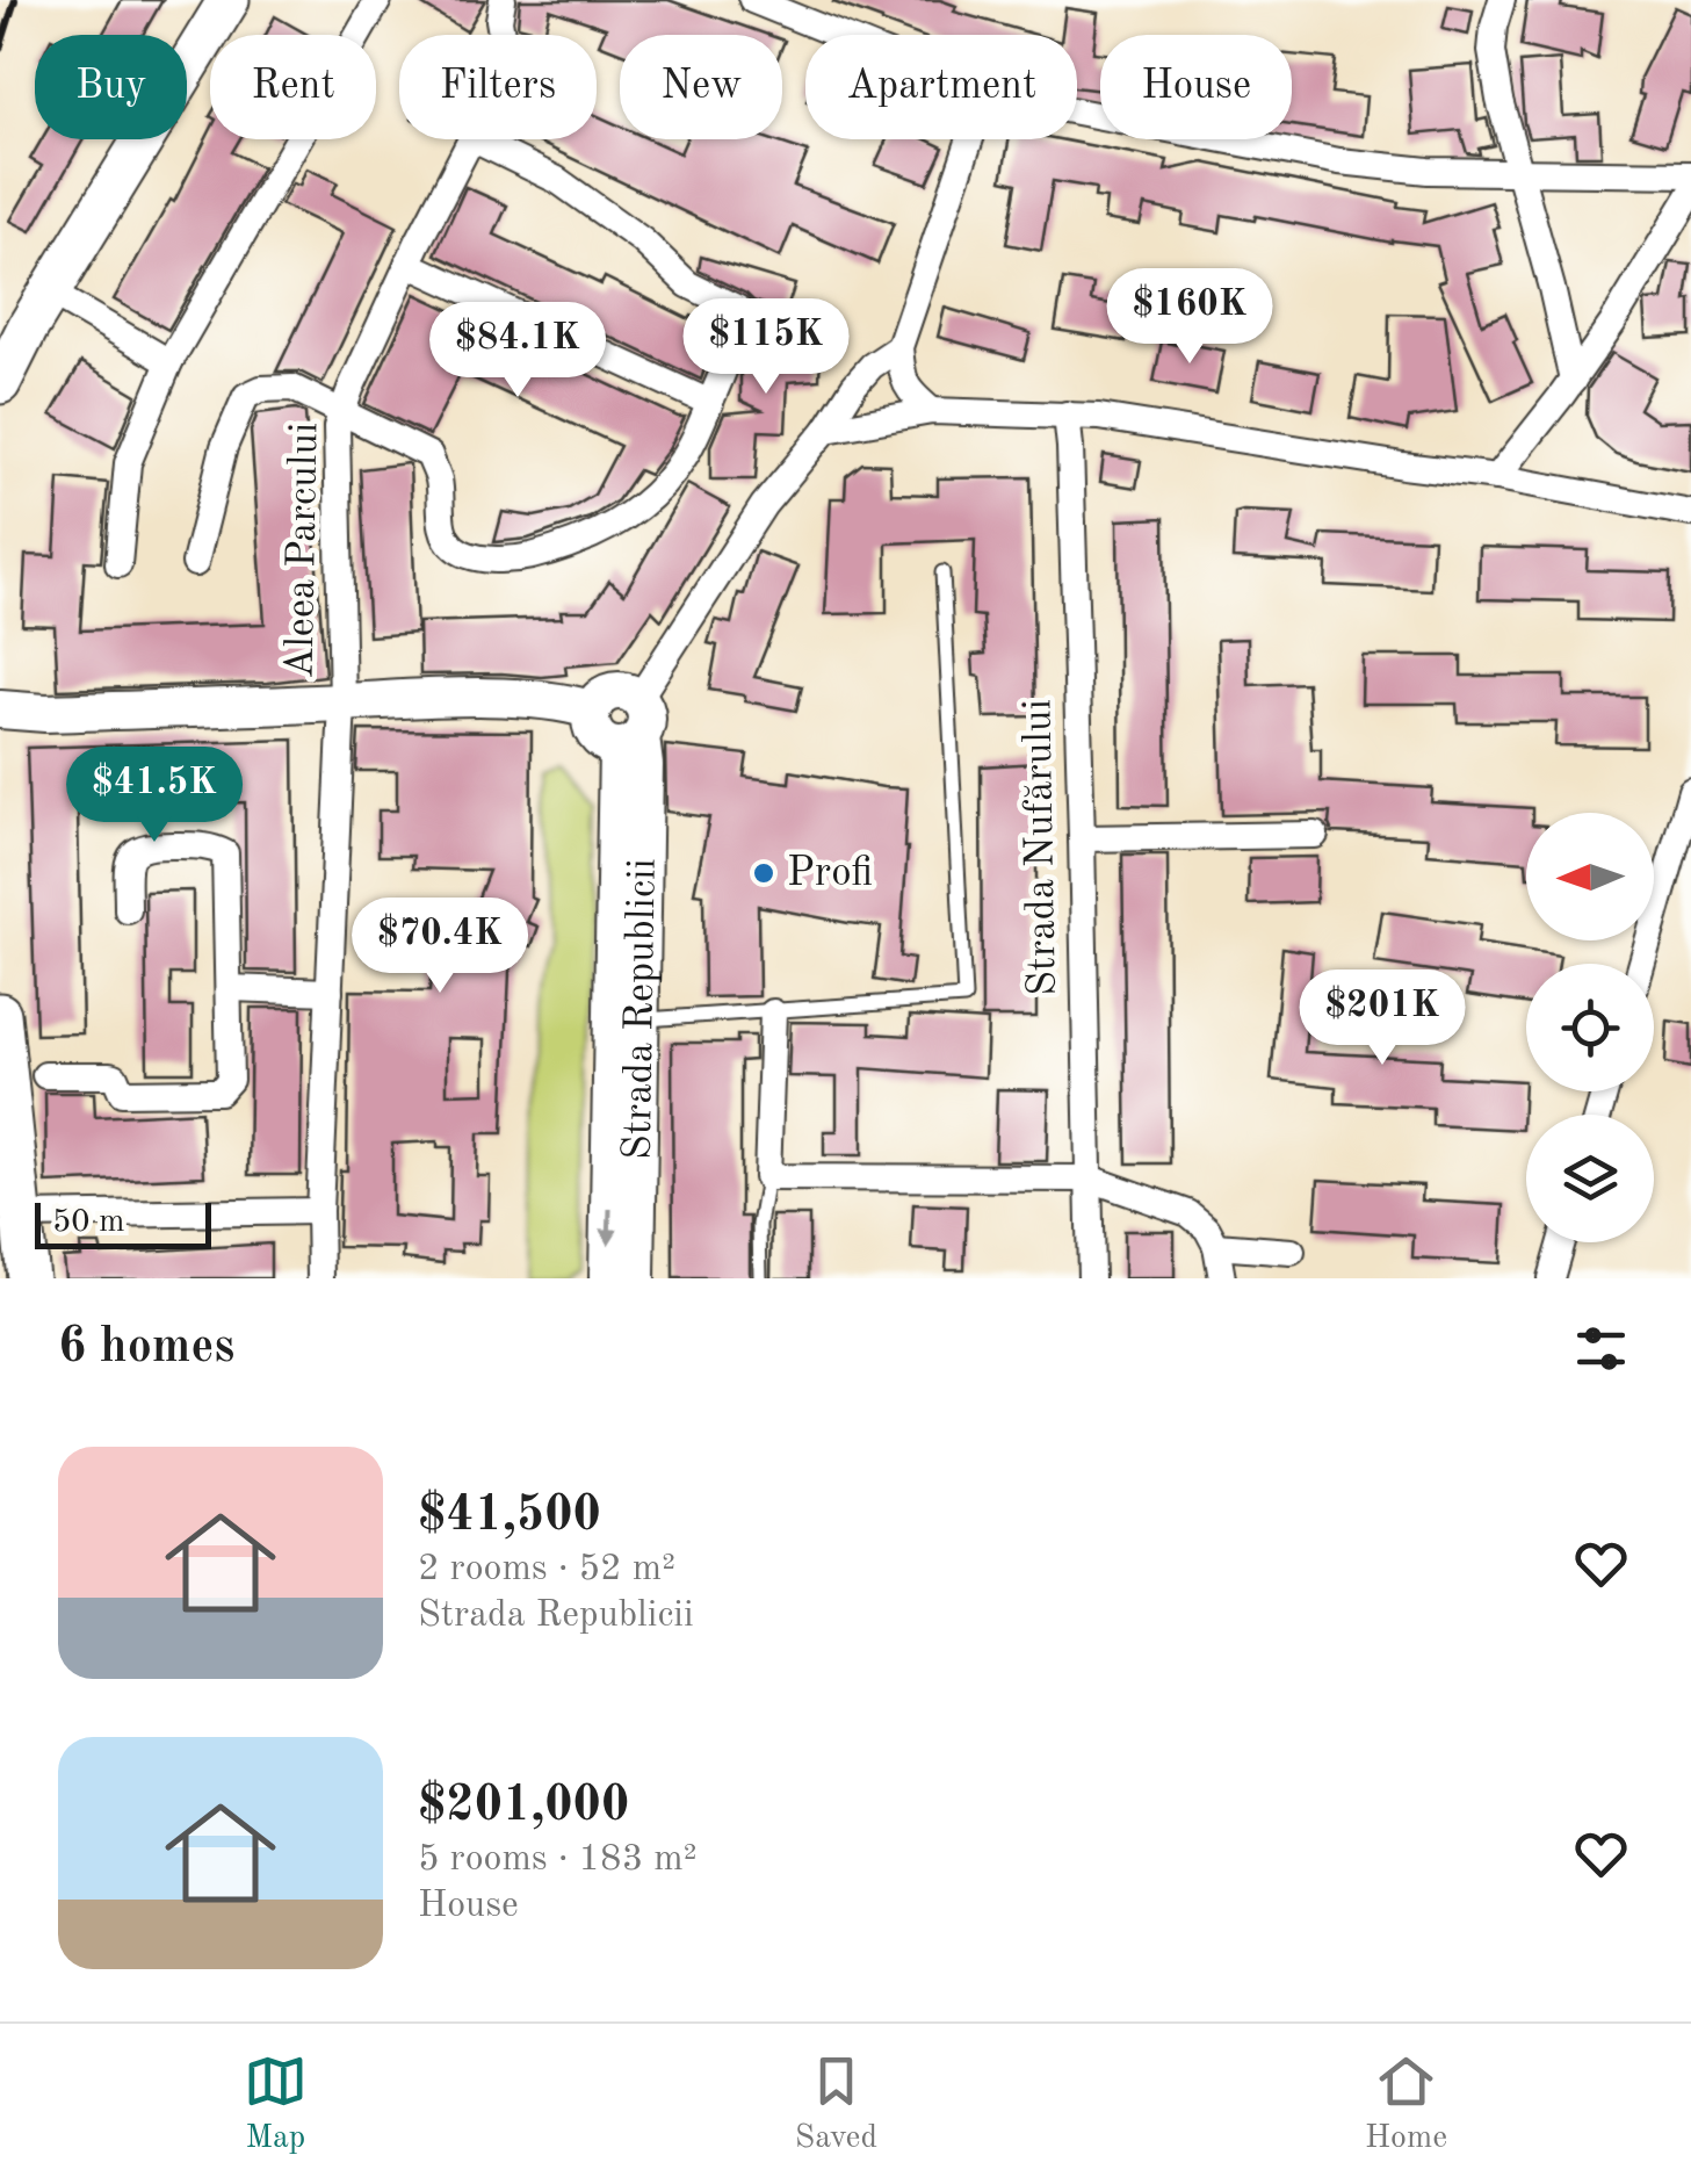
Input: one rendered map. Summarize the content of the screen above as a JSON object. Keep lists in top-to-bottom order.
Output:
{
  "streets": {
    "street": ["Aleea Parcului", "Strada Nufărului", "Strada Republicii"]
  },
  "places": ["Profi"],
  "scale_bar": "50 m",
  "north": "left",
  "page": {
    "chip": [
      "Buy",
      "Rent",
      "Filters",
      "New",
      "Apartment",
      "House"
    ],
    "price": [
      "$160K",
      "$115K",
      "$84.1K",
      "$41.5K",
      "$70.4K",
      "$201K"
    ],
    "scale": "50 m",
    "heading": "6 homes",
    "list": [
      {
        "name": "$41,500",
        "note": "2 rooms · 52 m² · Strada Republicii"
      },
      {
        "name": "$201,000",
        "note": "5 rooms · 183 m² · House"
      }
    ],
    "tabs": ["Map", "Saved", "Home"]
  }
}
